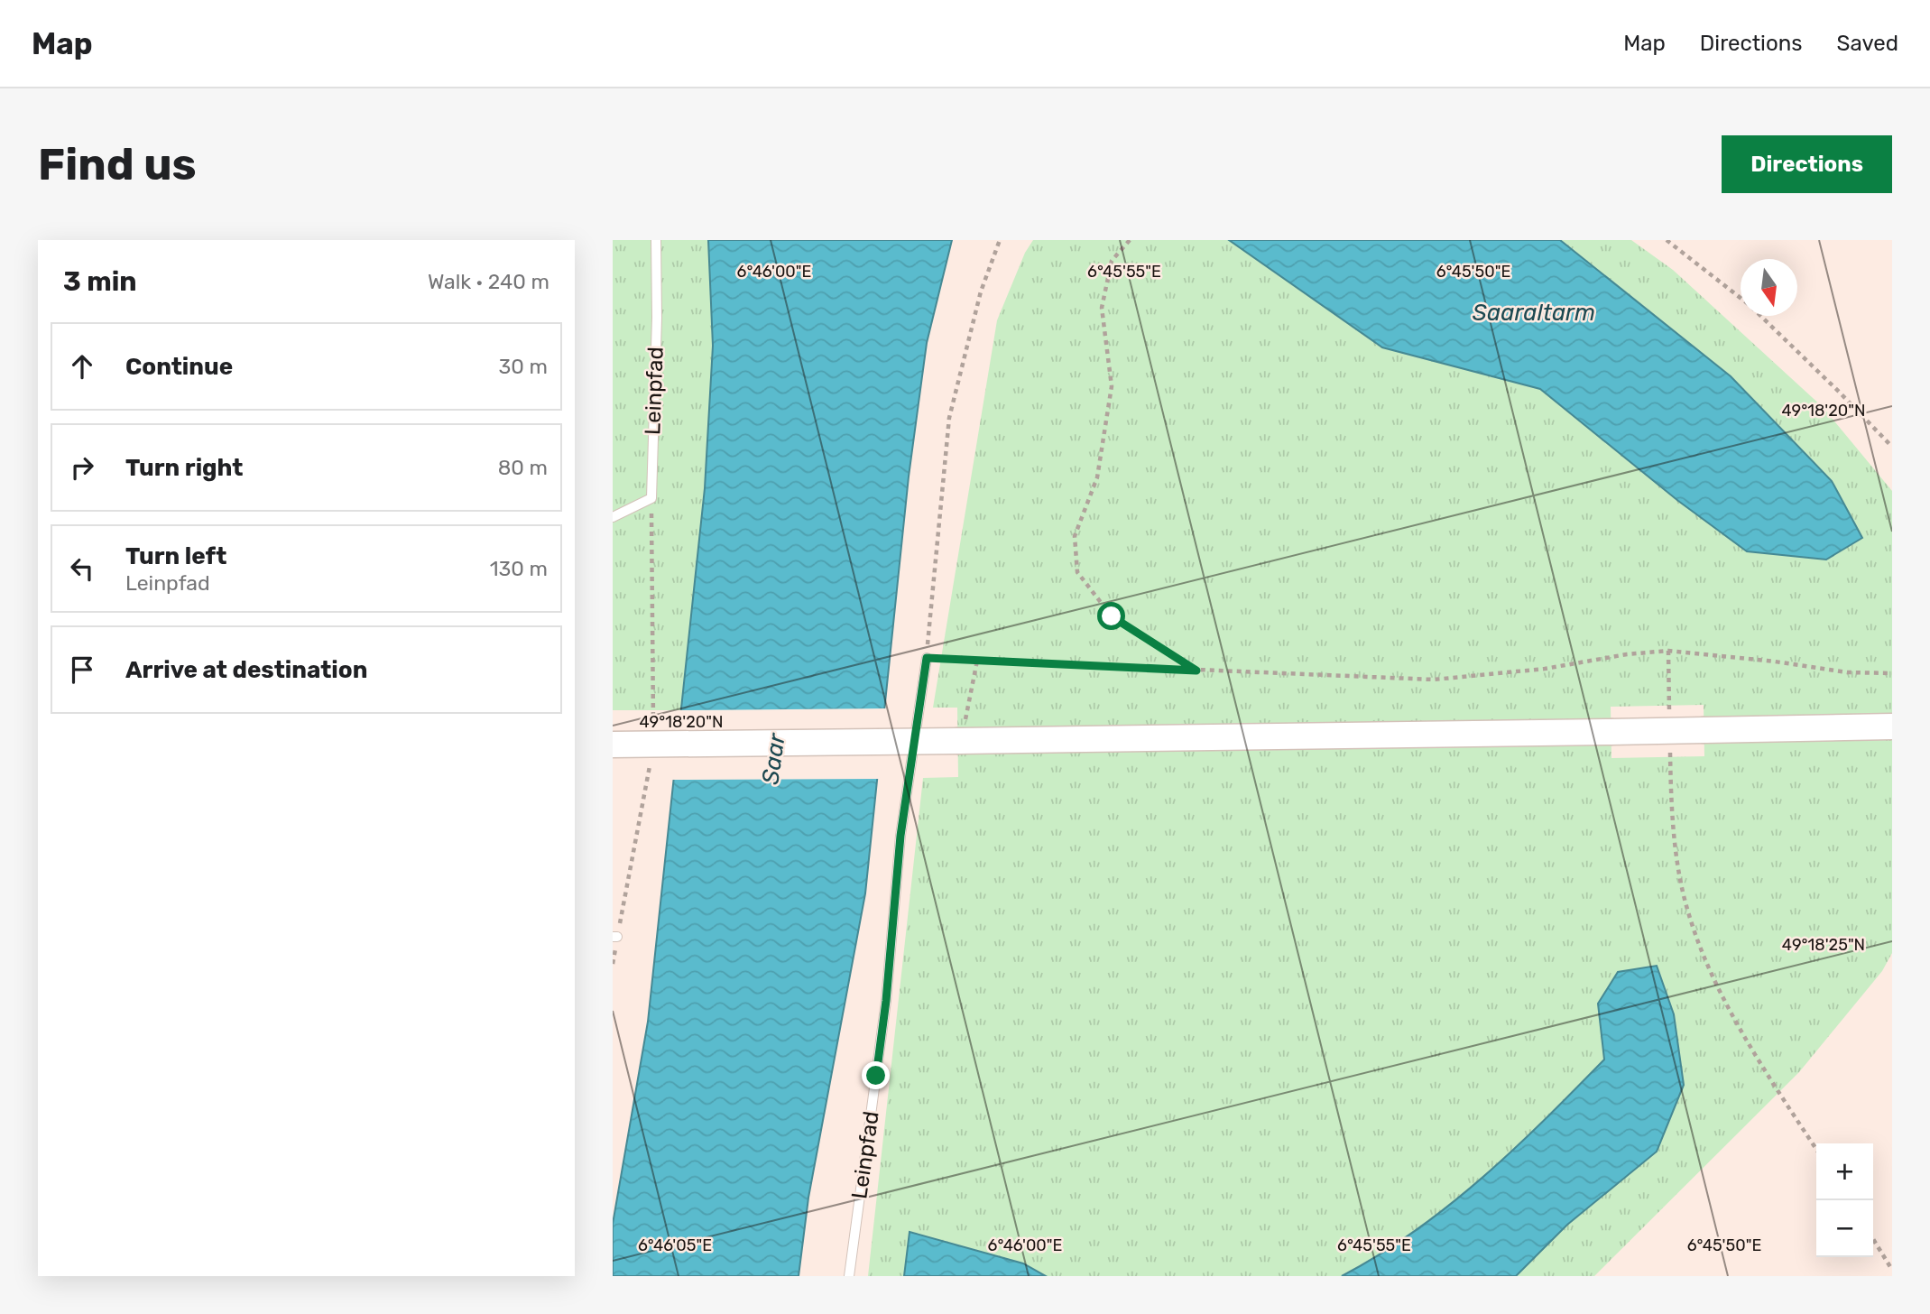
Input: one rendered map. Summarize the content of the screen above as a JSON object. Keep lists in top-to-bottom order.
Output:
{
  "streets": {
    "lane": ["Leinpfad"]
  },
  "water": ["Saaraltarm", "Saar"],
  "north": "bottom",
  "page": {
    "header": "Map",
    "nav": ["Map", "Directions", "Saved"],
    "buttons": "Directions",
    "title": "Find us",
    "heading": ["3 min", "Walk · 240 m"],
    "list": [
      ["Continue", "30 m"],
      ["Turn right", "80 m"],
      ["Turn left", "Leinpfad", "130 m"],
      "Arrive at destination"
    ],
    "map_buttons": ["+", "−"]
  },
  "coordinates": [
    "6°46'00\"E",
    "6°45'55\"E",
    "6°45'50\"E",
    "49°18'20\"N",
    "49°18'25\"N",
    "6°46'05\"E"
  ]
}
